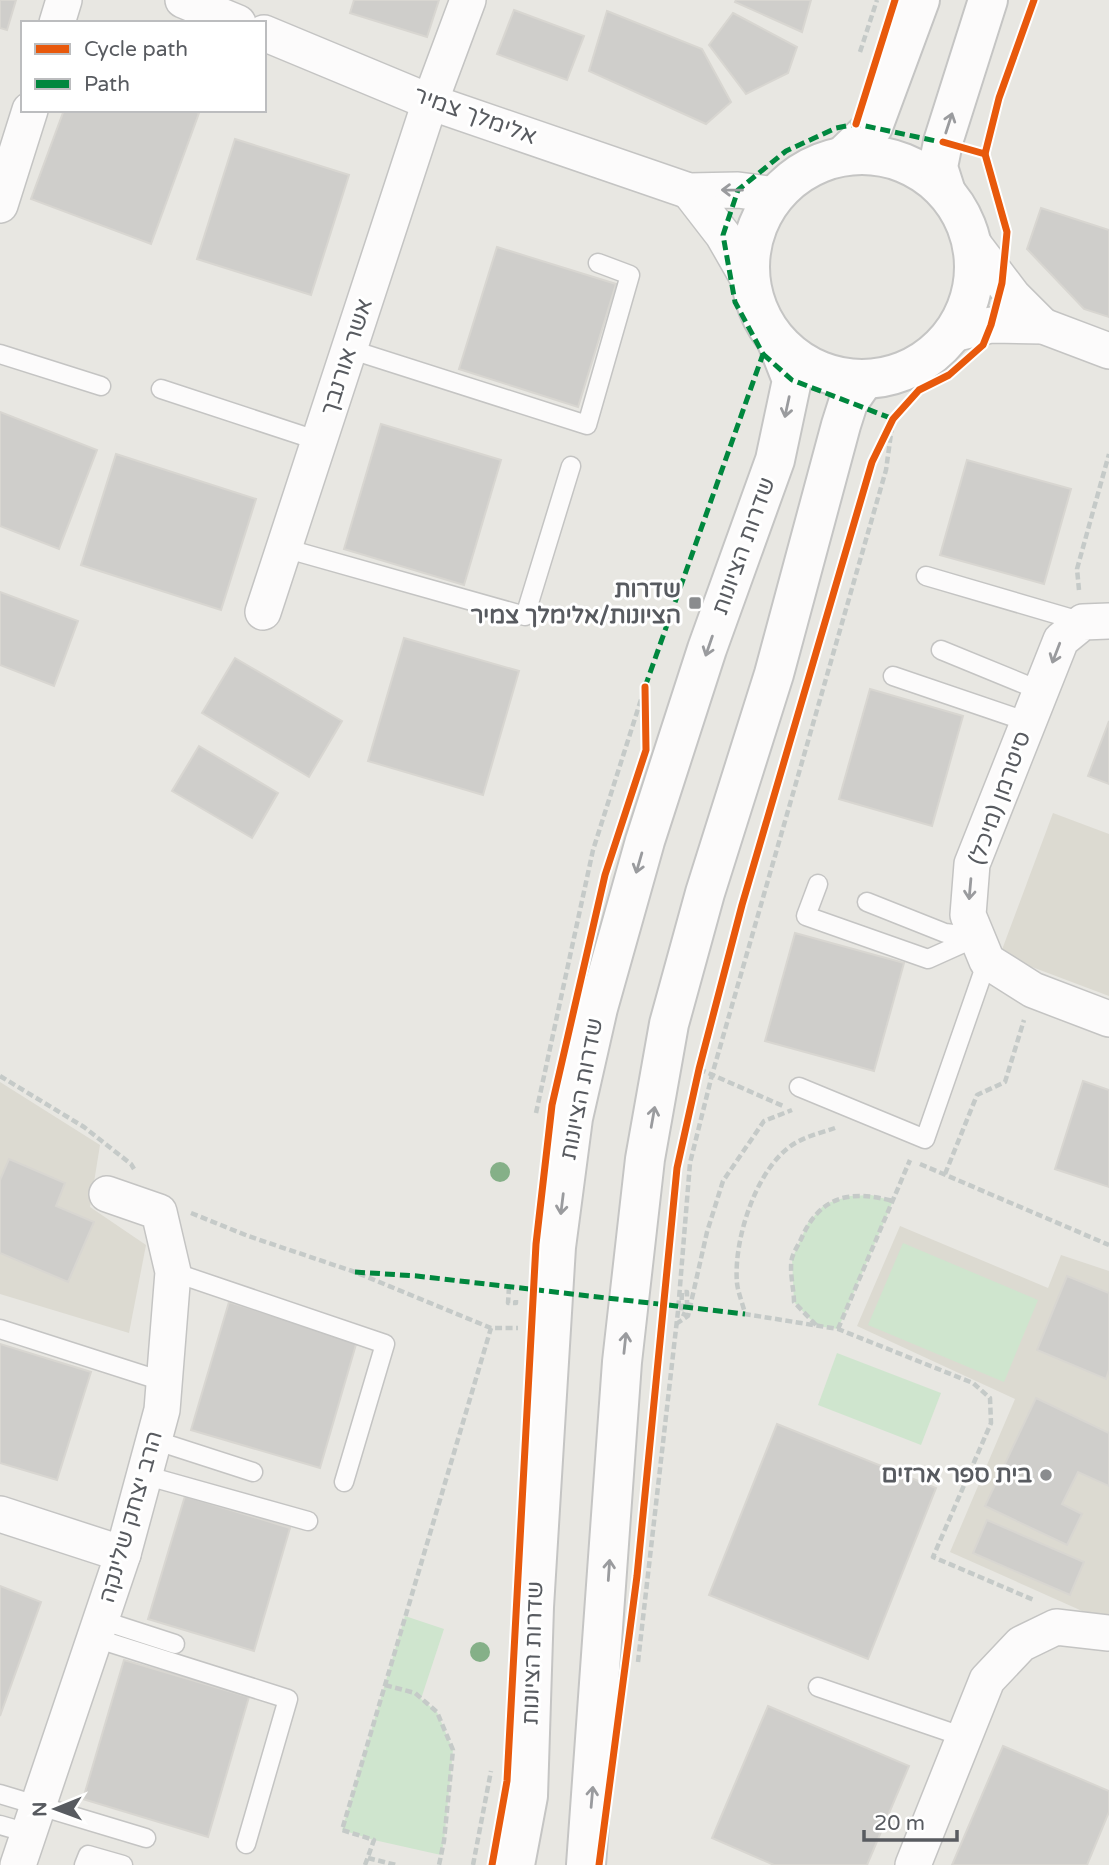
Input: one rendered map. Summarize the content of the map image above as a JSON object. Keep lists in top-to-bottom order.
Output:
{
  "streets": {
    "street": [
      "אלימלך צמיר",
      "אשר אורנבך",
      "שדרות הציונות",
      "סיטרמן (מיכל)",
      "הרב יצחק שלינקה"
    ]
  },
  "crossings": [
    ["אלימלך צמיר", "אשר אורנבך"],
    ["אלימלך צמיר", "שדרות הציונות"]
  ],
  "places": {
    "transit": ["שדרות הציונות/אלימלך צמיר"],
    "other": ["בית ספר ארזים"]
  },
  "legend": ["Cycle path", "Path"],
  "scale_bar": "20 m",
  "north": "left"
}
